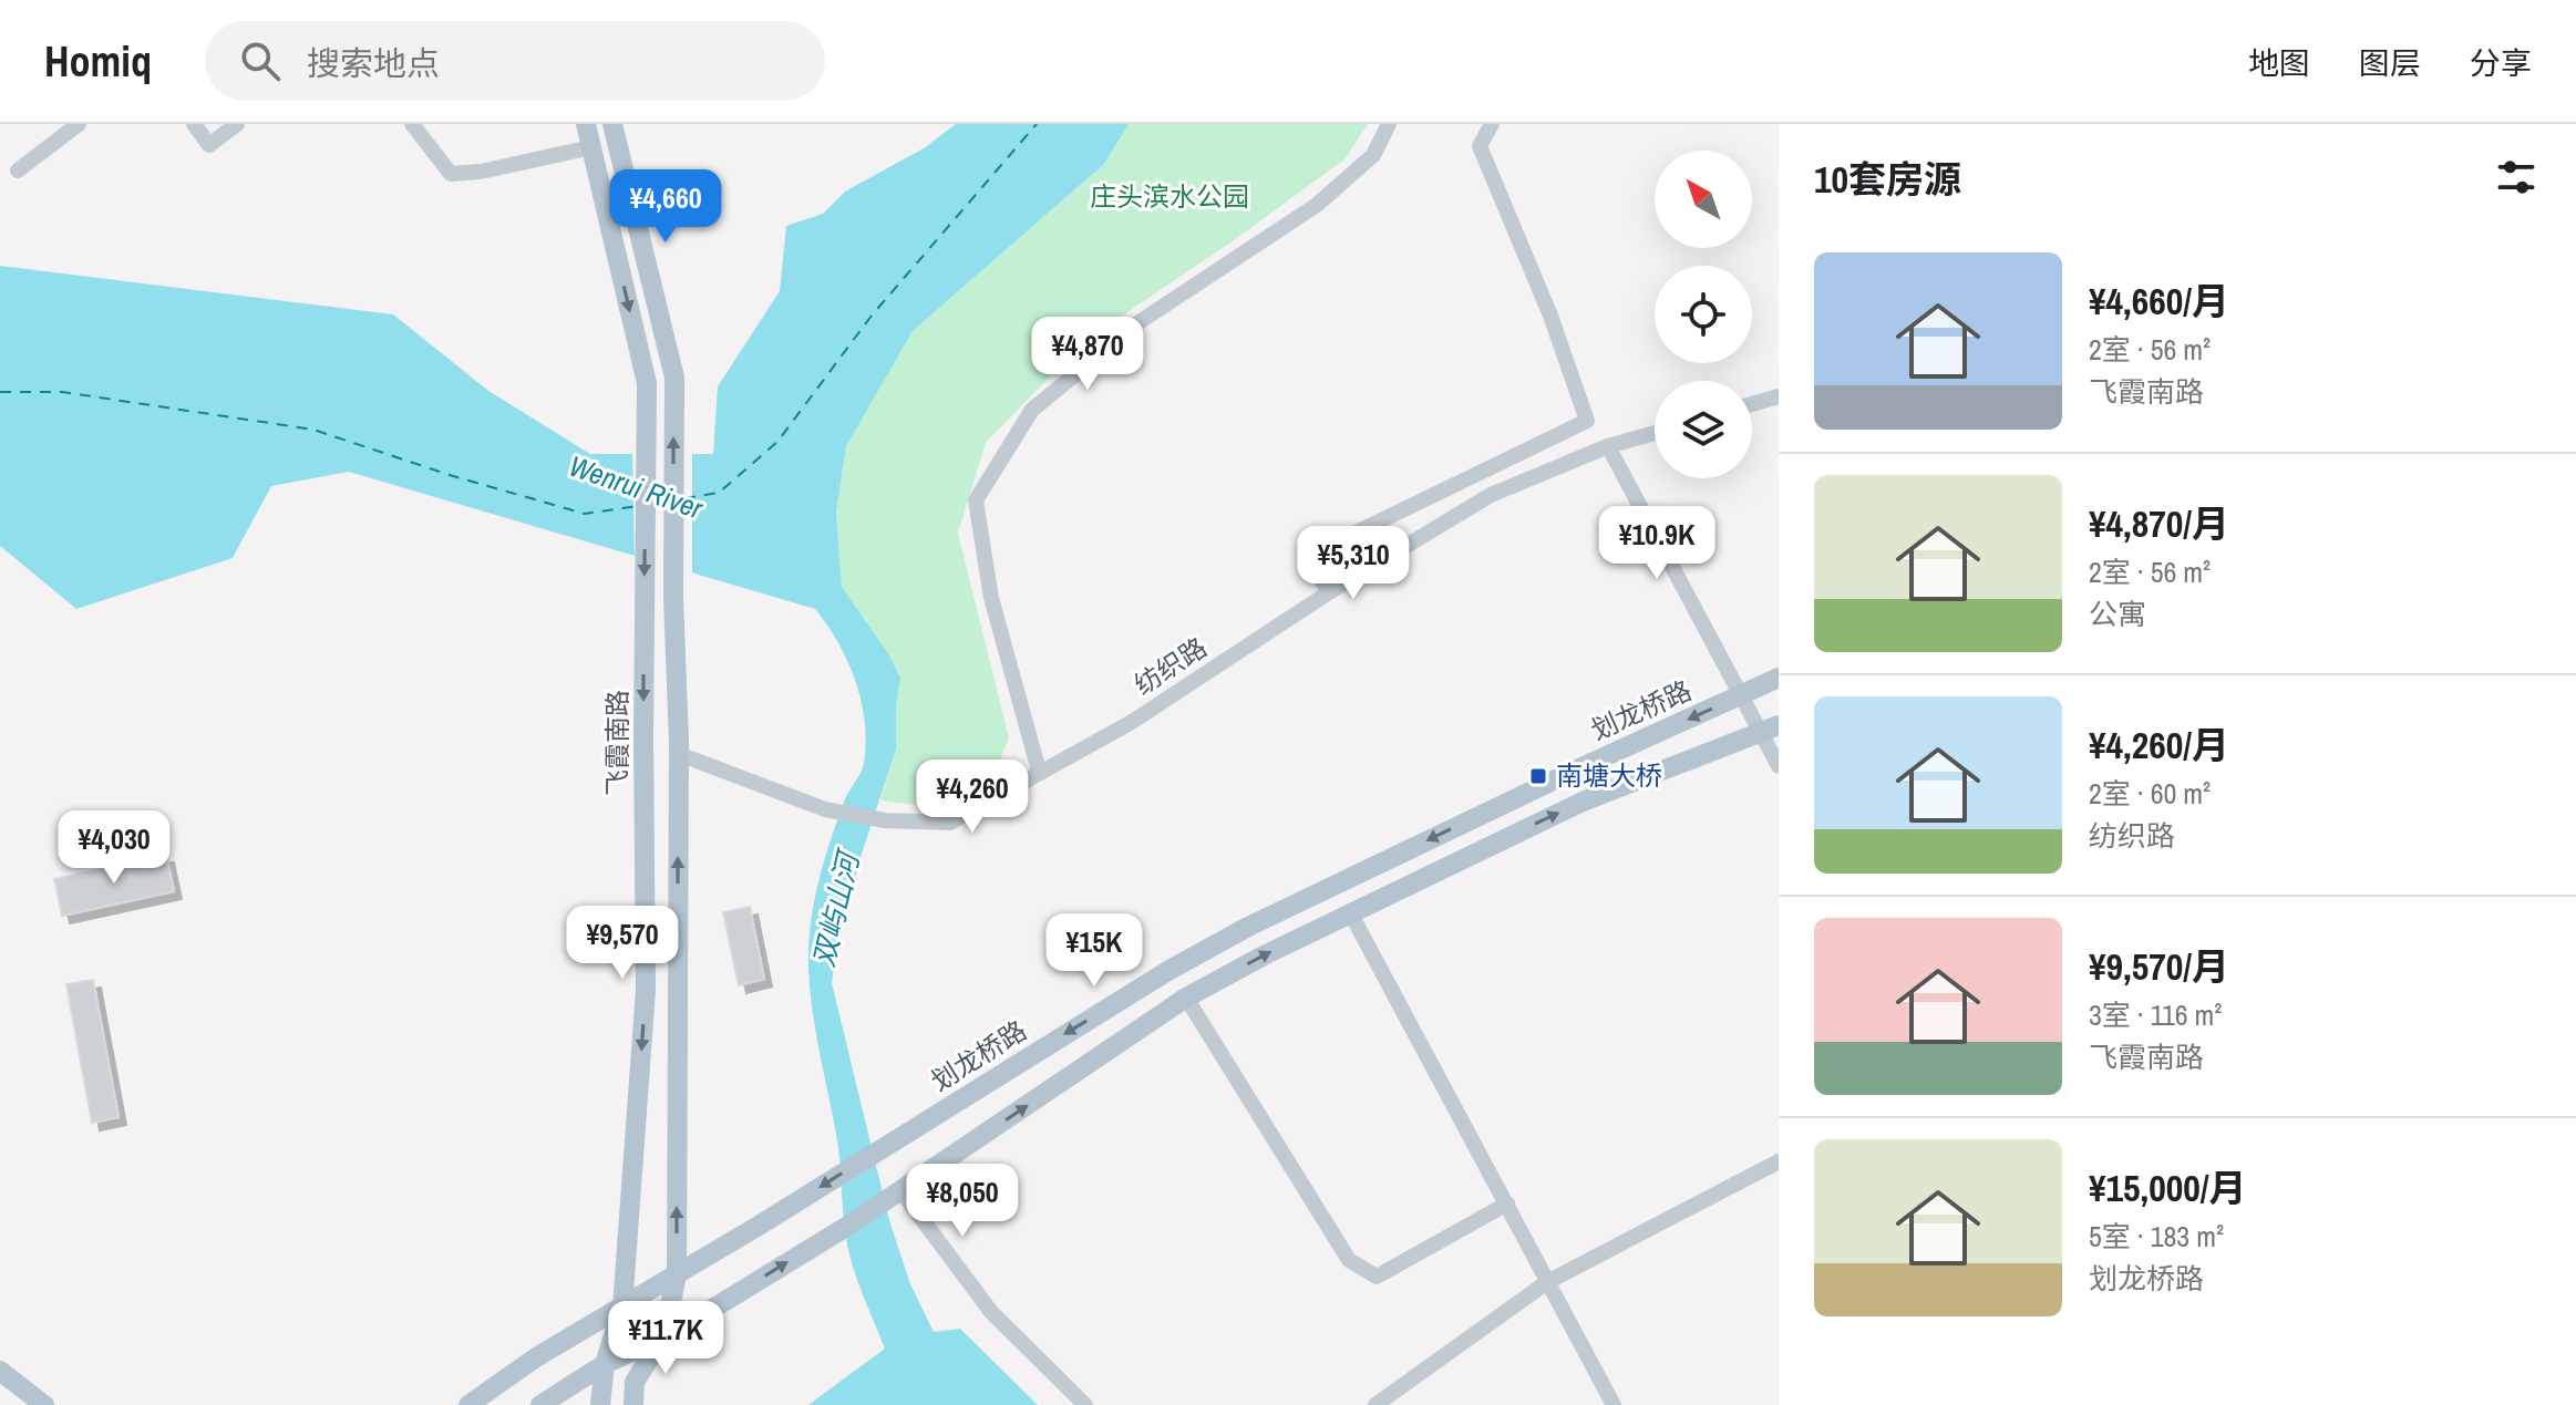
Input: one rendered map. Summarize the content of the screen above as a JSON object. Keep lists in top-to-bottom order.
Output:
{
  "streets": {
    "main road": ["划龙桥路", "飞霞南路"],
    "street": ["纺织路"]
  },
  "crossings": [
    ["划龙桥路", "飞霞南路"]
  ],
  "water": ["Wenrui River", "双屿山河"],
  "parks": ["庄头滨水公园"],
  "places": {
    "transit": ["南塘大桥"]
  },
  "north": "top left",
  "page": {
    "header": "Homiq",
    "search": "搜索地点",
    "nav": ["地图", "图层", "分享"],
    "heading": "10套房源",
    "price": [
      "¥4,660",
      "¥4,870",
      "¥10.9K",
      "¥5,310",
      "¥4,260",
      "¥4,030",
      "¥9,570",
      "¥15K",
      "¥8,050",
      "¥11.7K"
    ],
    "list": [
      {
        "name": "¥4,660/月",
        "note": "2室 · 56 m² · 飞霞南路"
      },
      {
        "name": "¥4,870/月",
        "note": "2室 · 56 m² · 公寓"
      },
      {
        "name": "¥4,260/月",
        "note": "2室 · 60 m² · 纺织路"
      },
      {
        "name": "¥9,570/月",
        "note": "3室 · 116 m² · 飞霞南路"
      },
      {
        "name": "¥15,000/月",
        "note": "5室 · 183 m² · 划龙桥路"
      }
    ]
  }
}
